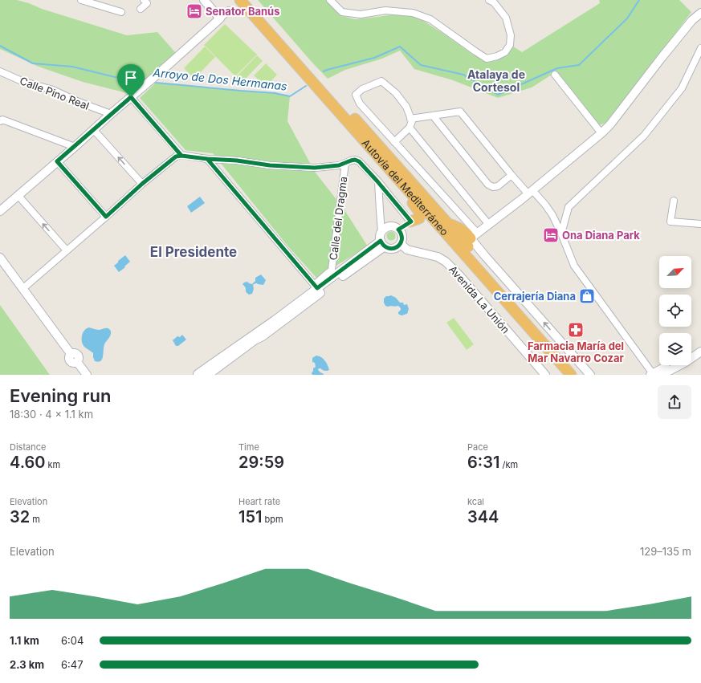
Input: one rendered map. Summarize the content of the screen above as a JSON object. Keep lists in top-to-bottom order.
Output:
{
  "streets": {
    "highway": ["Autovía del Mediterráneo"],
    "street": ["Calle Pino Real", "Calle del Dragma", "Avenida La Unión"]
  },
  "districts": ["Atalaya de Cortesol", "El Presidente"],
  "water": ["Arroyo de Dos Hermanas"],
  "places": {
    "hotel": ["Senator Banús", "Ona Diana Park"],
    "shop": ["Cerrajería Diana"],
    "pharmacy": ["Farmacia María del Mar Navarro Cozar"]
  },
  "north": "top right",
  "page": {
    "heading": ["Evening run", "18:30 · 4 × 1.1 km"],
    "stats": [
      ["Distance", "4.60 km"],
      ["Time", "29:59"],
      ["Pace", "6:31 /km"],
      ["Elevation", "32 m"],
      ["Heart rate", "151 bpm"],
      ["kcal", "344"]
    ],
    "chart": ["Elevation", "129–135 m"],
    "list": [
      {
        "name": "1.1 km",
        "note": "6:04"
      },
      {
        "name": "2.3 km",
        "note": "6:47"
      }
    ]
  }
}
